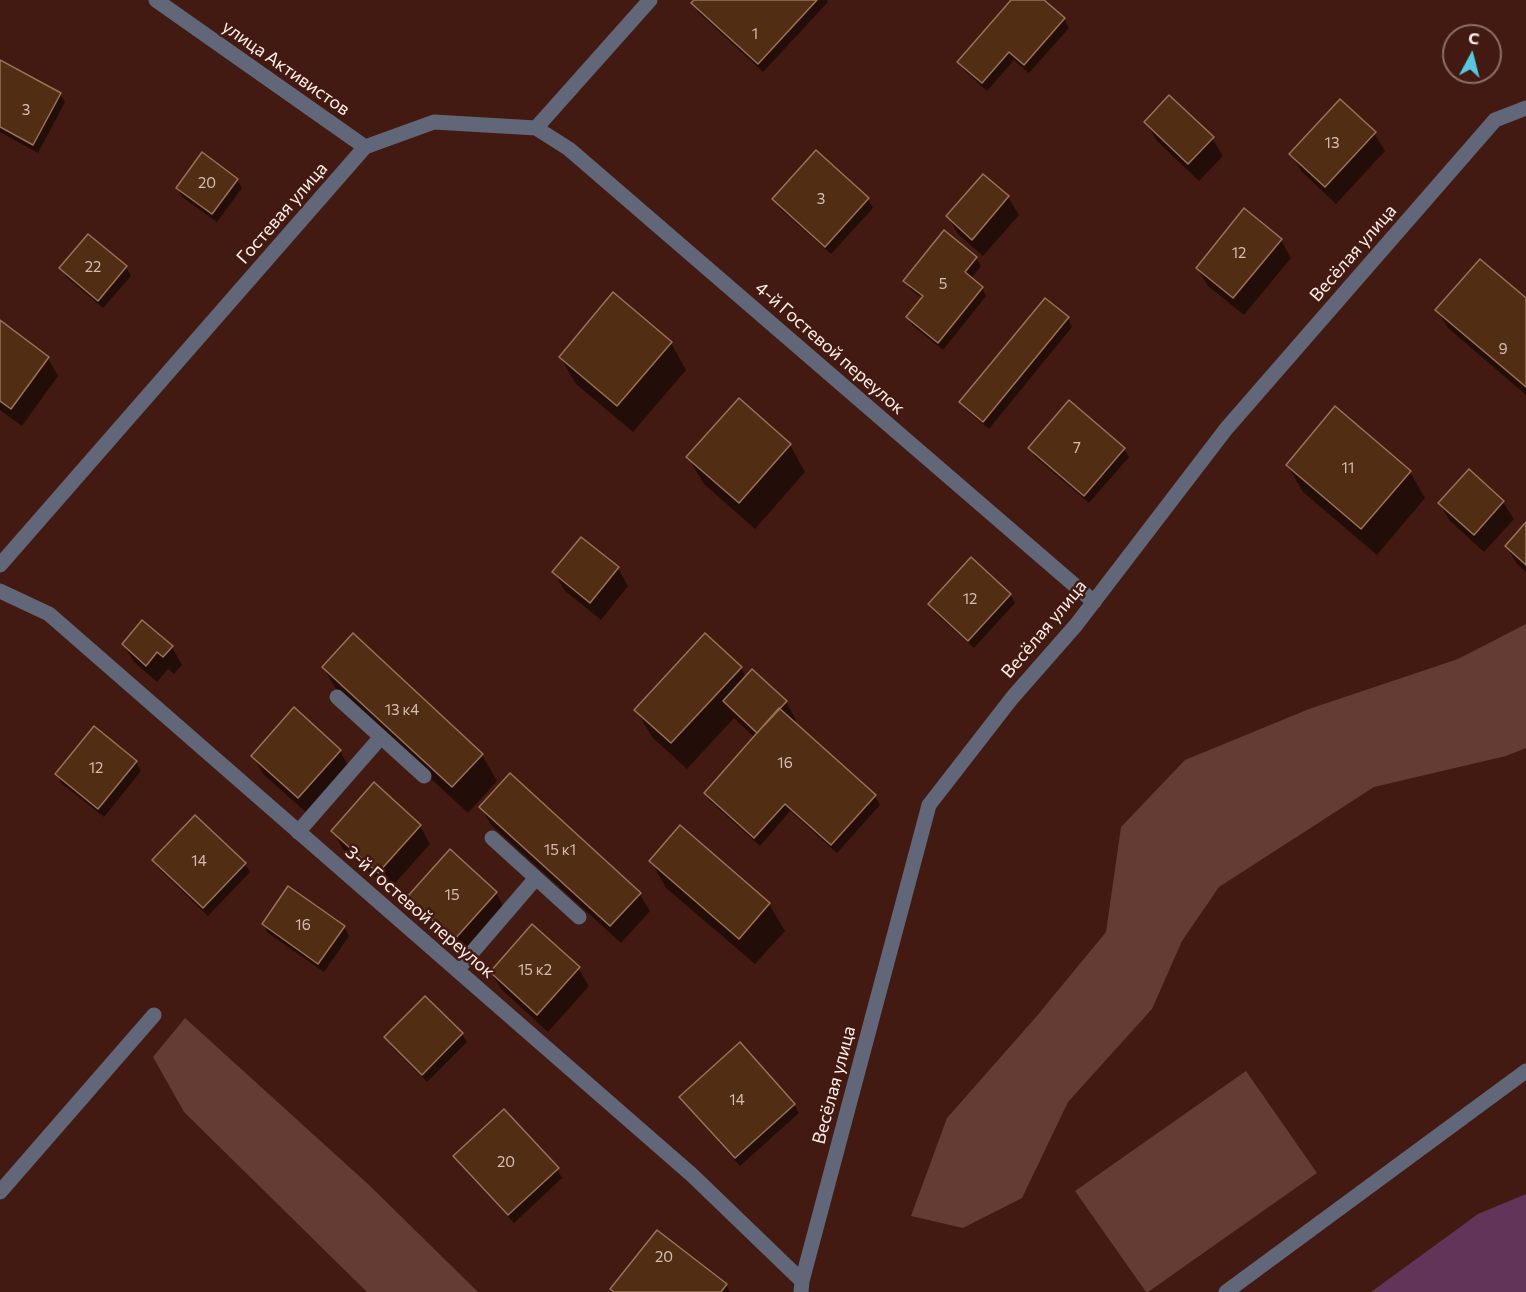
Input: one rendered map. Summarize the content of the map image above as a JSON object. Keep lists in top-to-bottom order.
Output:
{
  "streets": {
    "street": [
      "улица Активистов",
      "Гостевая улица",
      "Весёлая улица",
      "4-й Гостевой переулок",
      "3-й Гостевой переулок"
    ]
  },
  "crossings": [
    ["улица Активистов", "Гостевая улица"],
    ["Гостевая улица", "4-й Гостевой переулок"],
    ["Весёлая улица", "4-й Гостевой переулок"],
    ["Весёлая улица", "3-й Гостевой переулок"]
  ],
  "house_numbers": [
    "1",
    "3",
    "13",
    "20",
    "3",
    "12",
    "22",
    "5",
    "9",
    "7",
    "11",
    "12",
    "13 к4",
    "16",
    "12",
    "15 к1",
    "14",
    "15",
    "16",
    "15 к2",
    "14",
    "20",
    "20"
  ],
  "north": "top"
}
